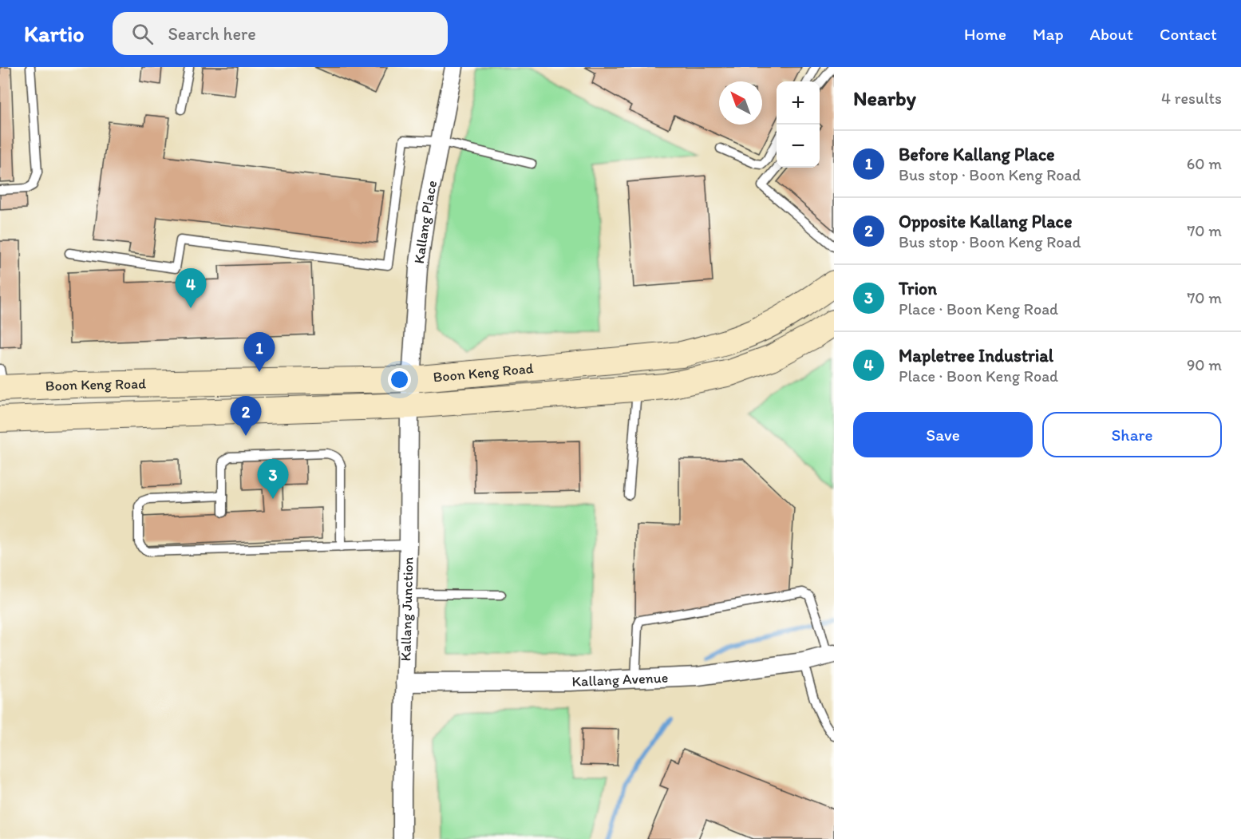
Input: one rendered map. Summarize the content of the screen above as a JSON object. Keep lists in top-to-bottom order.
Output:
{
  "streets": {
    "main road": ["Boon Keng Road"],
    "street": ["Kallang Place", "Kallang Junction", "Kallang Avenue"]
  },
  "crossings": [
    ["Kallang Place", "Boon Keng Road"],
    ["Kallang Place", "Kallang Junction"],
    ["Boon Keng Road", "Kallang Junction"],
    ["Kallang Junction", "Kallang Avenue"]
  ],
  "north": "top left",
  "page": {
    "header": "Kartio",
    "search": "Search here",
    "nav": [
      "Home",
      "Map",
      "About",
      "Contact"
    ],
    "heading": ["Nearby", "4 results"],
    "map_buttons": ["+", "−"],
    "list": [
      {
        "mark": "1",
        "name": "Before Kallang Place",
        "note": "Bus stop · Boon Keng Road",
        "value": "60 m"
      },
      {
        "mark": "2",
        "name": "Opposite Kallang Place",
        "note": "Bus stop · Boon Keng Road",
        "value": "70 m"
      },
      {
        "mark": "3",
        "name": "Trion",
        "note": "Place · Boon Keng Road",
        "value": "70 m"
      },
      {
        "mark": "4",
        "name": "Mapletree Industrial",
        "note": "Place · Boon Keng Road",
        "value": "90 m"
      }
    ],
    "pins": [
      "4",
      "1",
      "2",
      "3"
    ],
    "buttons": ["Save", "Share"]
  }
}
